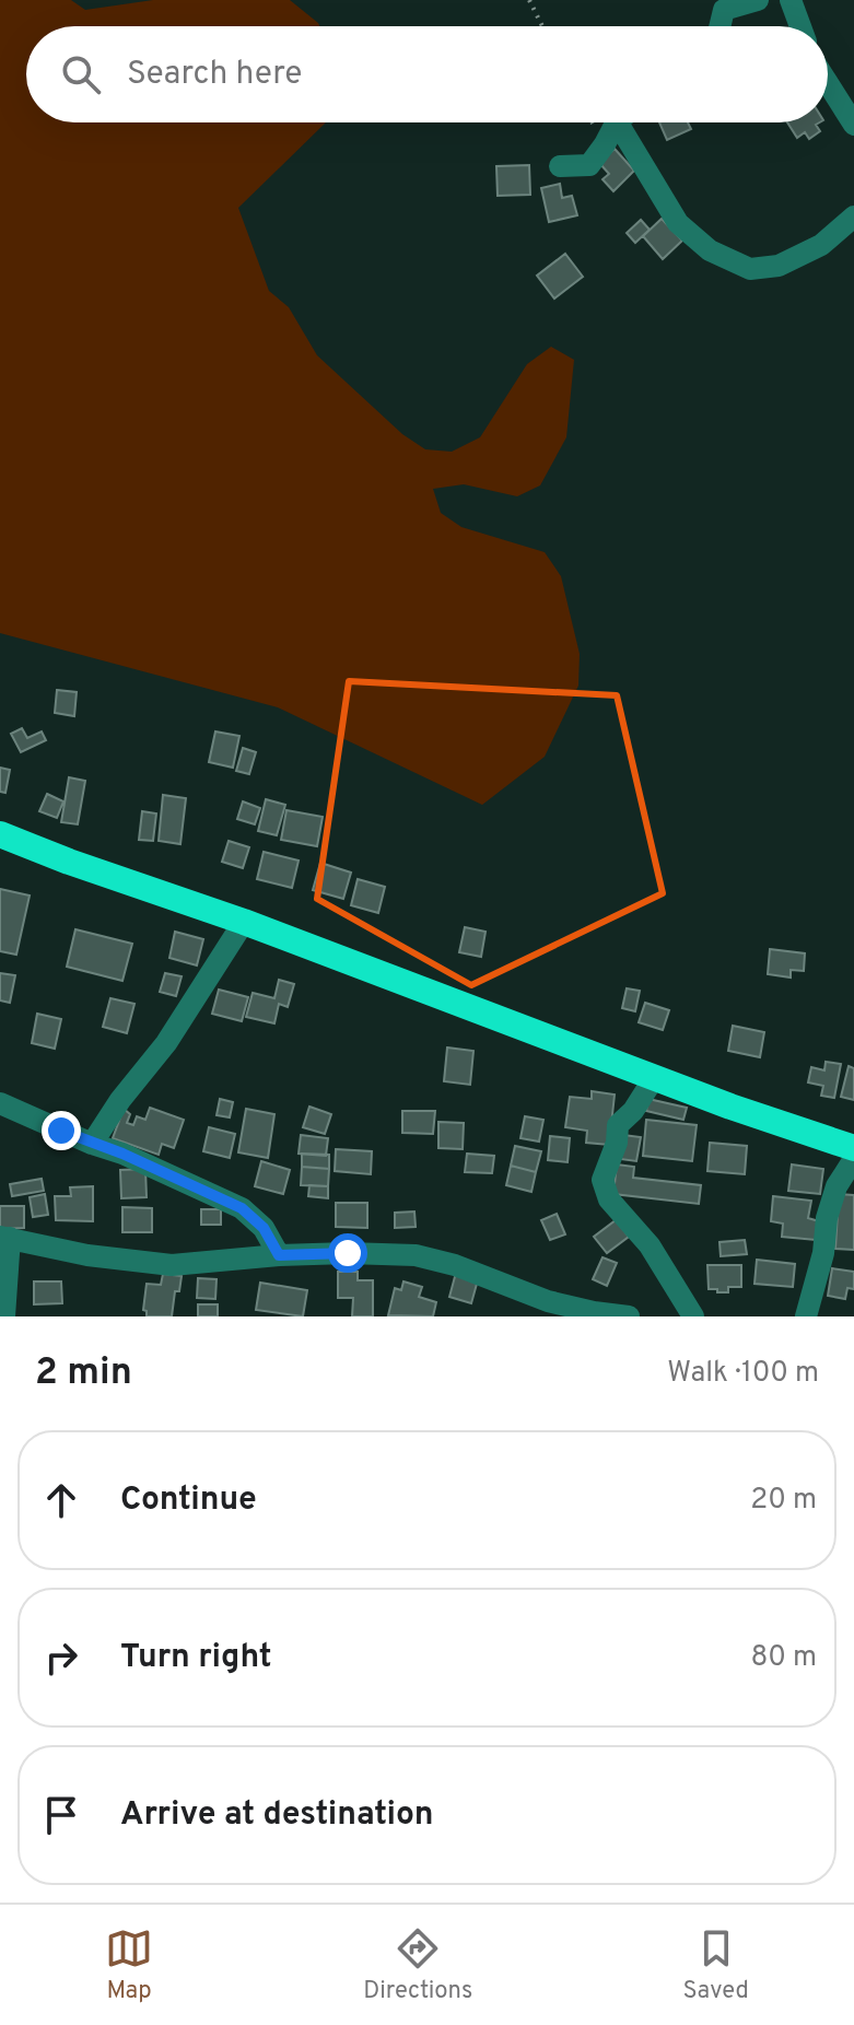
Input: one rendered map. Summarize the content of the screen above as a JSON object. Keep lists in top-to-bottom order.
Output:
{
  "page": {
    "search": "Search here",
    "heading": ["2 min", "Walk · 100 m"],
    "list": [
      ["Continue", "20 m"],
      ["Turn right", "80 m"],
      "Arrive at destination"
    ],
    "nav": ["Map", "Directions", "Saved"]
  }
}
